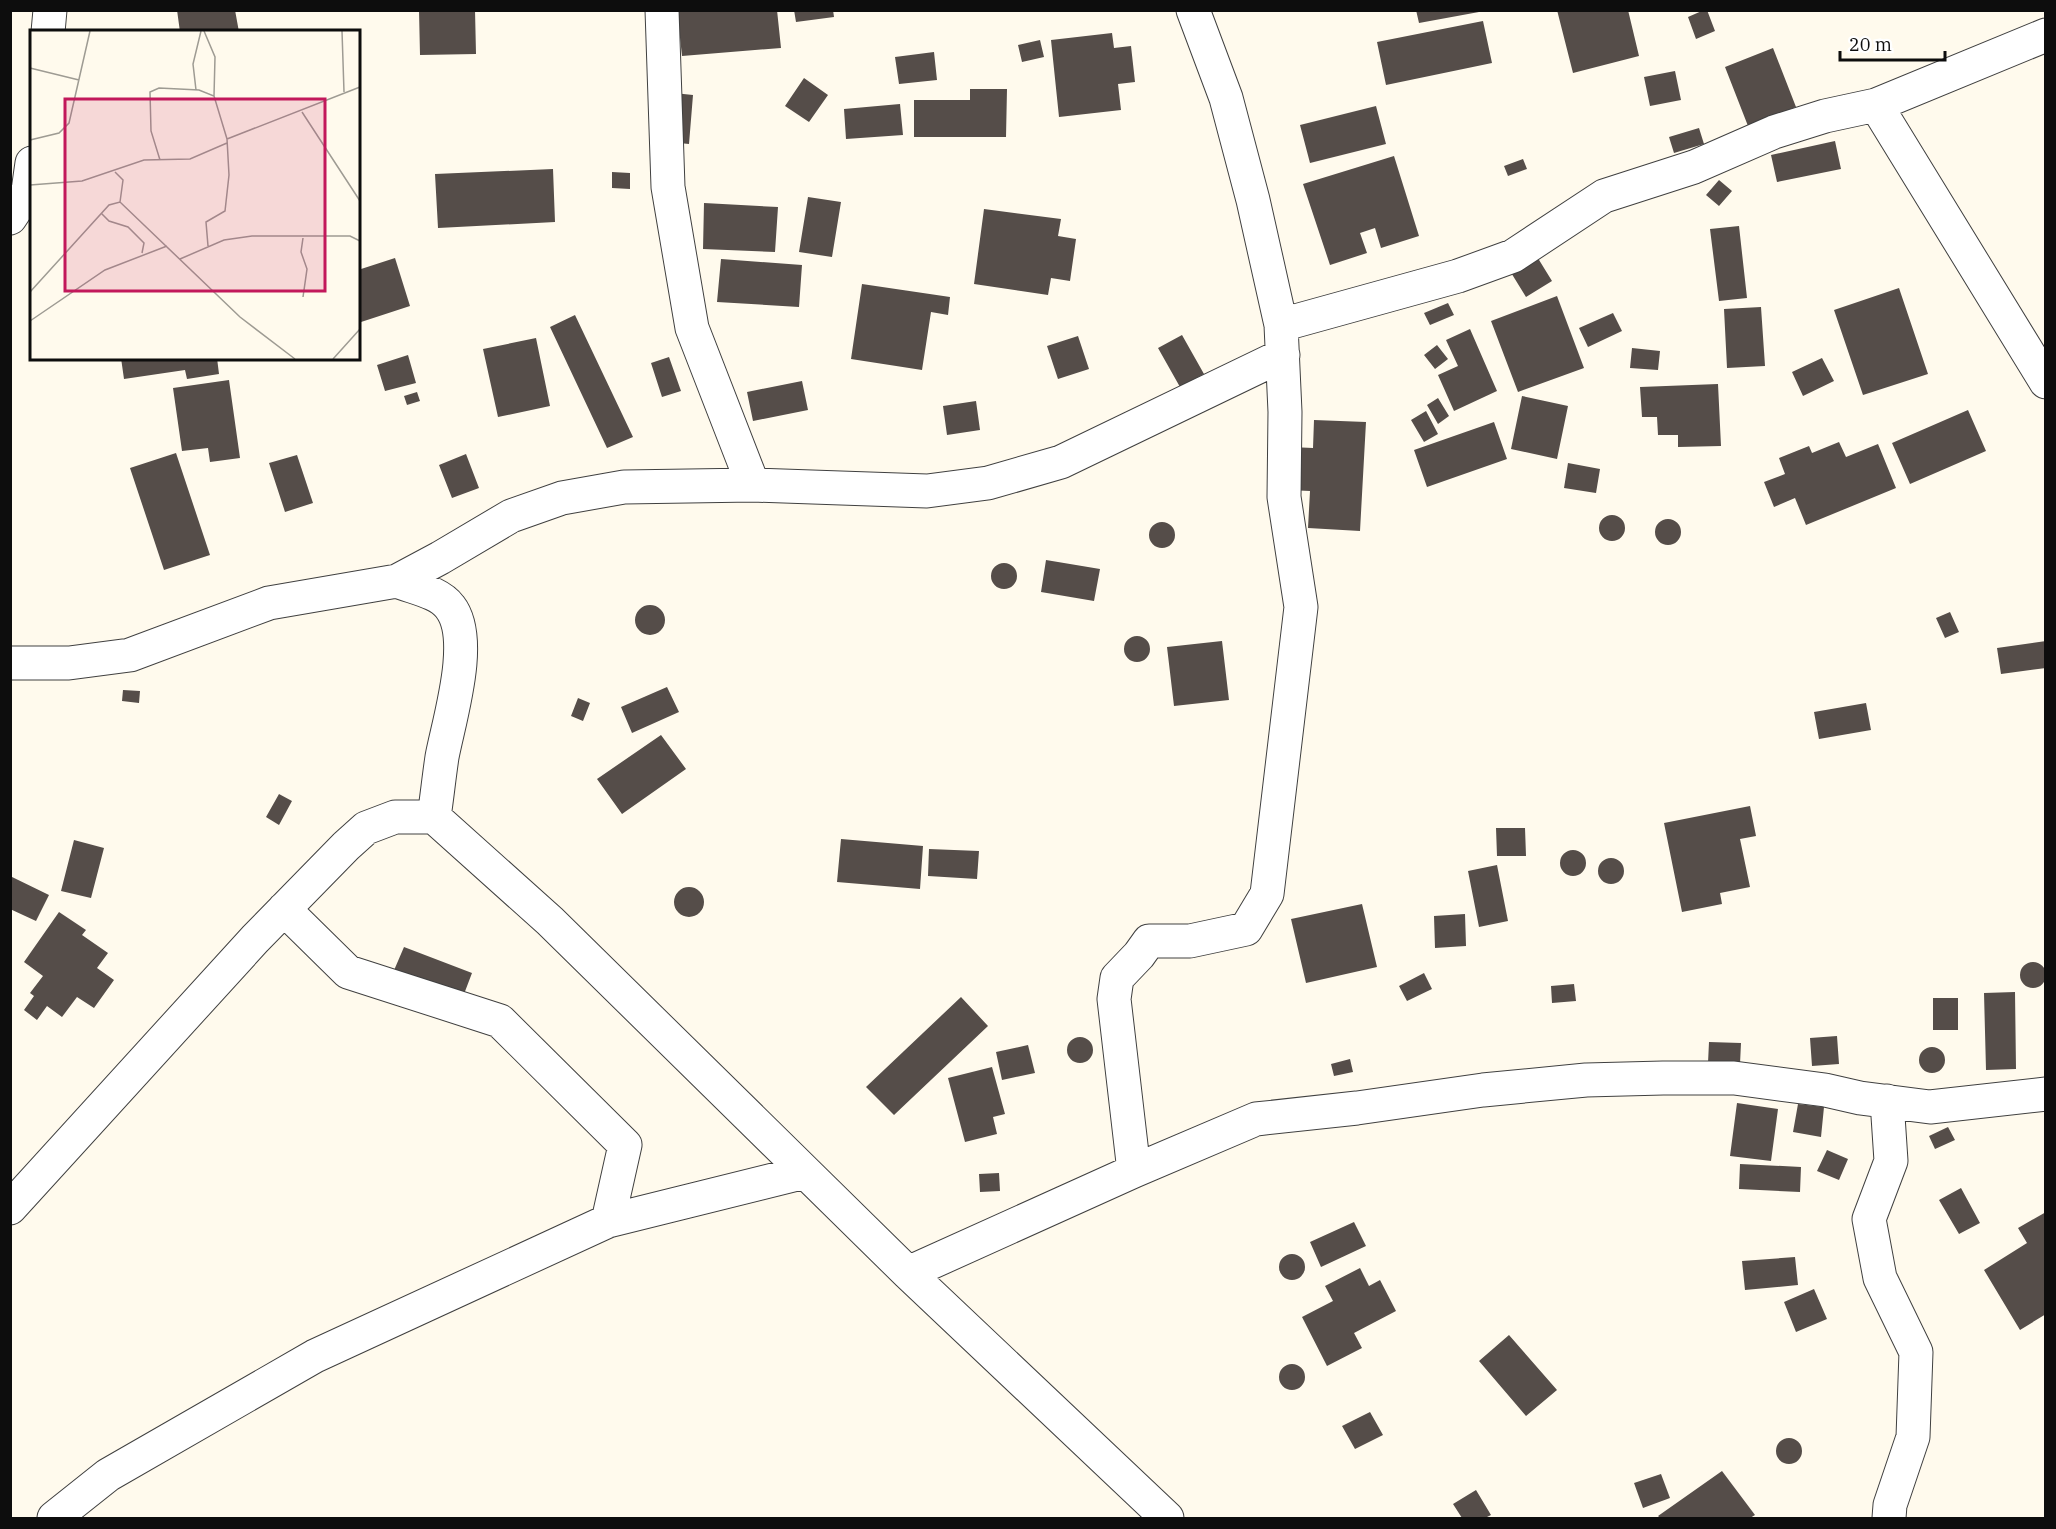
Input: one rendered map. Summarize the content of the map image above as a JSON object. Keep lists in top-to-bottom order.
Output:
{
  "scale_bar": "20 m"
}
